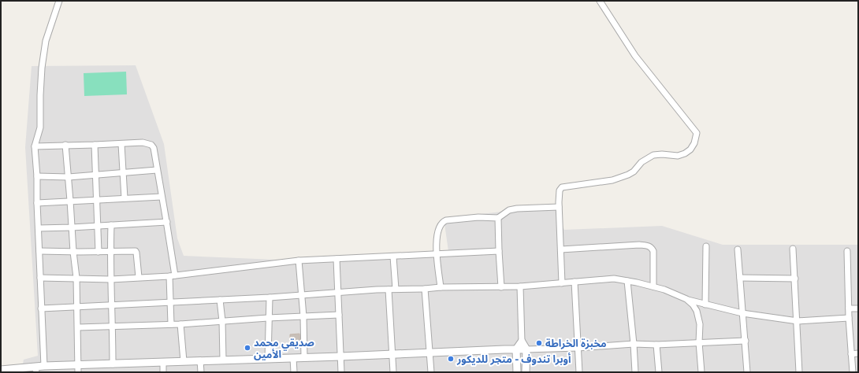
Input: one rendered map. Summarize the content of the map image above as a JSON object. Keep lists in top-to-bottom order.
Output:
{
  "places": ["مخبزة الخراطة", "صديقي محمد الأمين", "أوبرا تندوف - متجر للديكور"]
}
